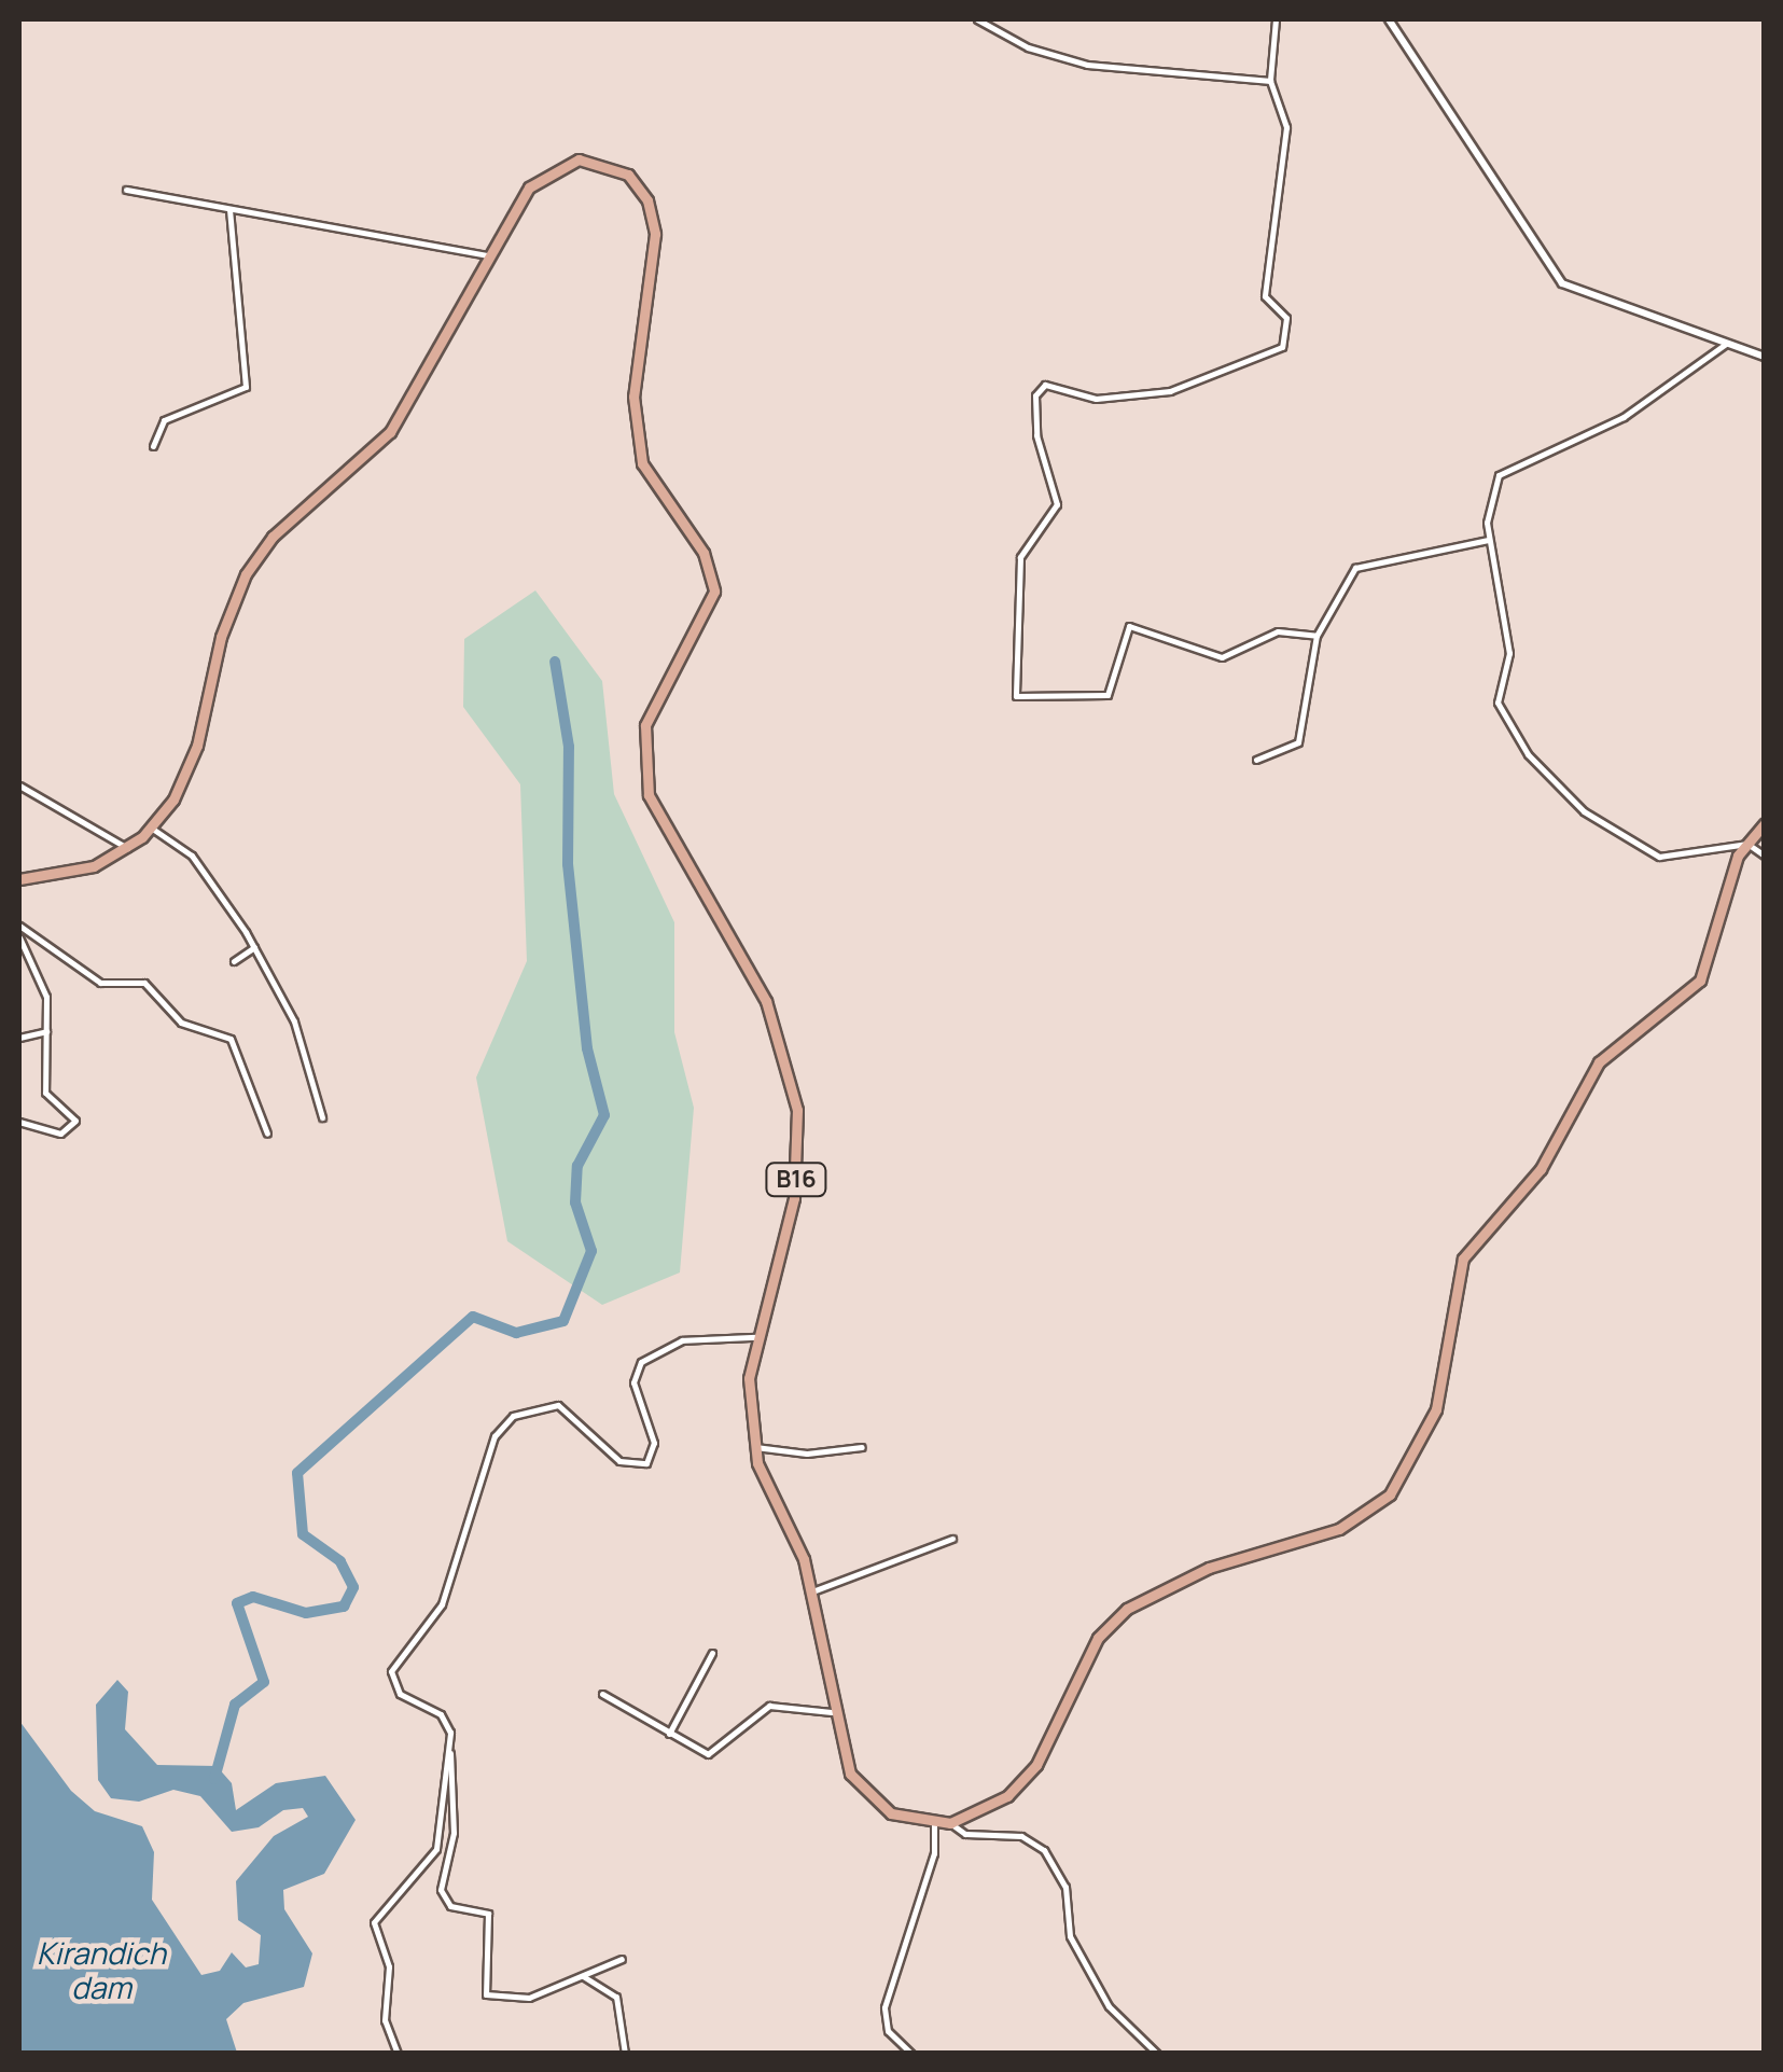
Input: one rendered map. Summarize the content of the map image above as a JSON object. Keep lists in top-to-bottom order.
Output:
{
  "streets": {
    "main road": ["B16"]
  },
  "water": ["Kirandich dam"]
}
